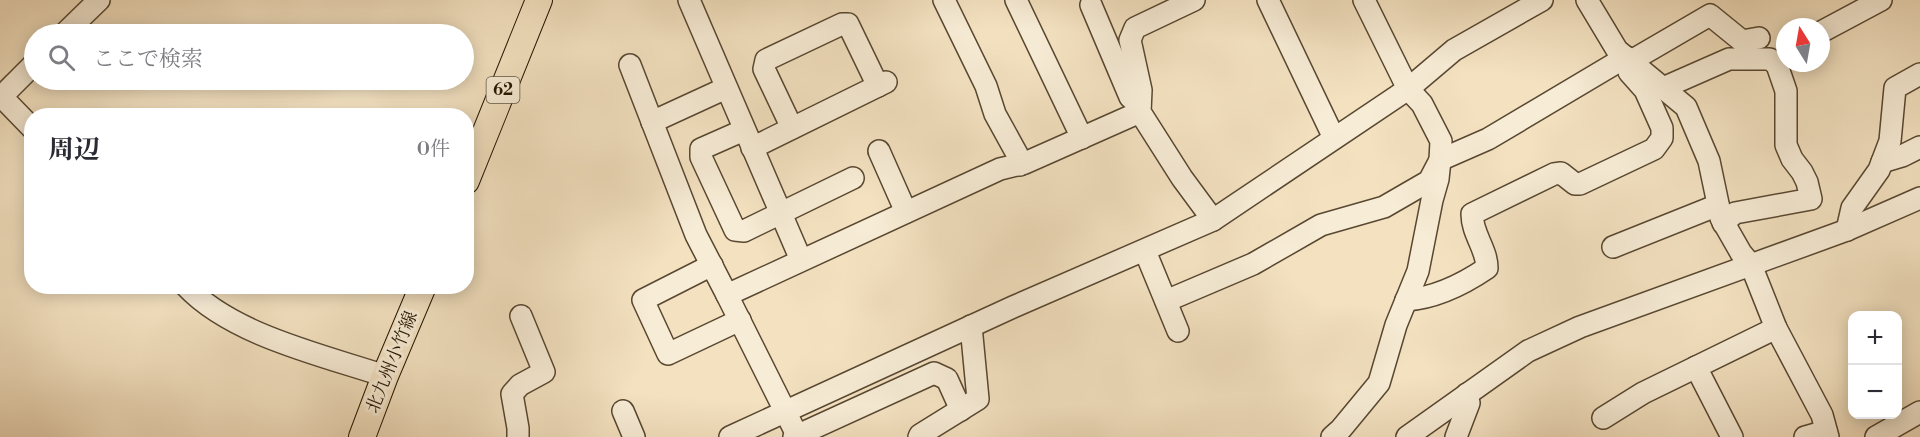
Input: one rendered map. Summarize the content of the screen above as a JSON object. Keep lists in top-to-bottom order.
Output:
{
  "streets": {
    "main road": ["62", "北九州小竹線"]
  },
  "north": "top",
  "page": {
    "search": "ここで検索",
    "heading": ["周辺", "0件"],
    "map_buttons": ["+", "−"]
  }
}
